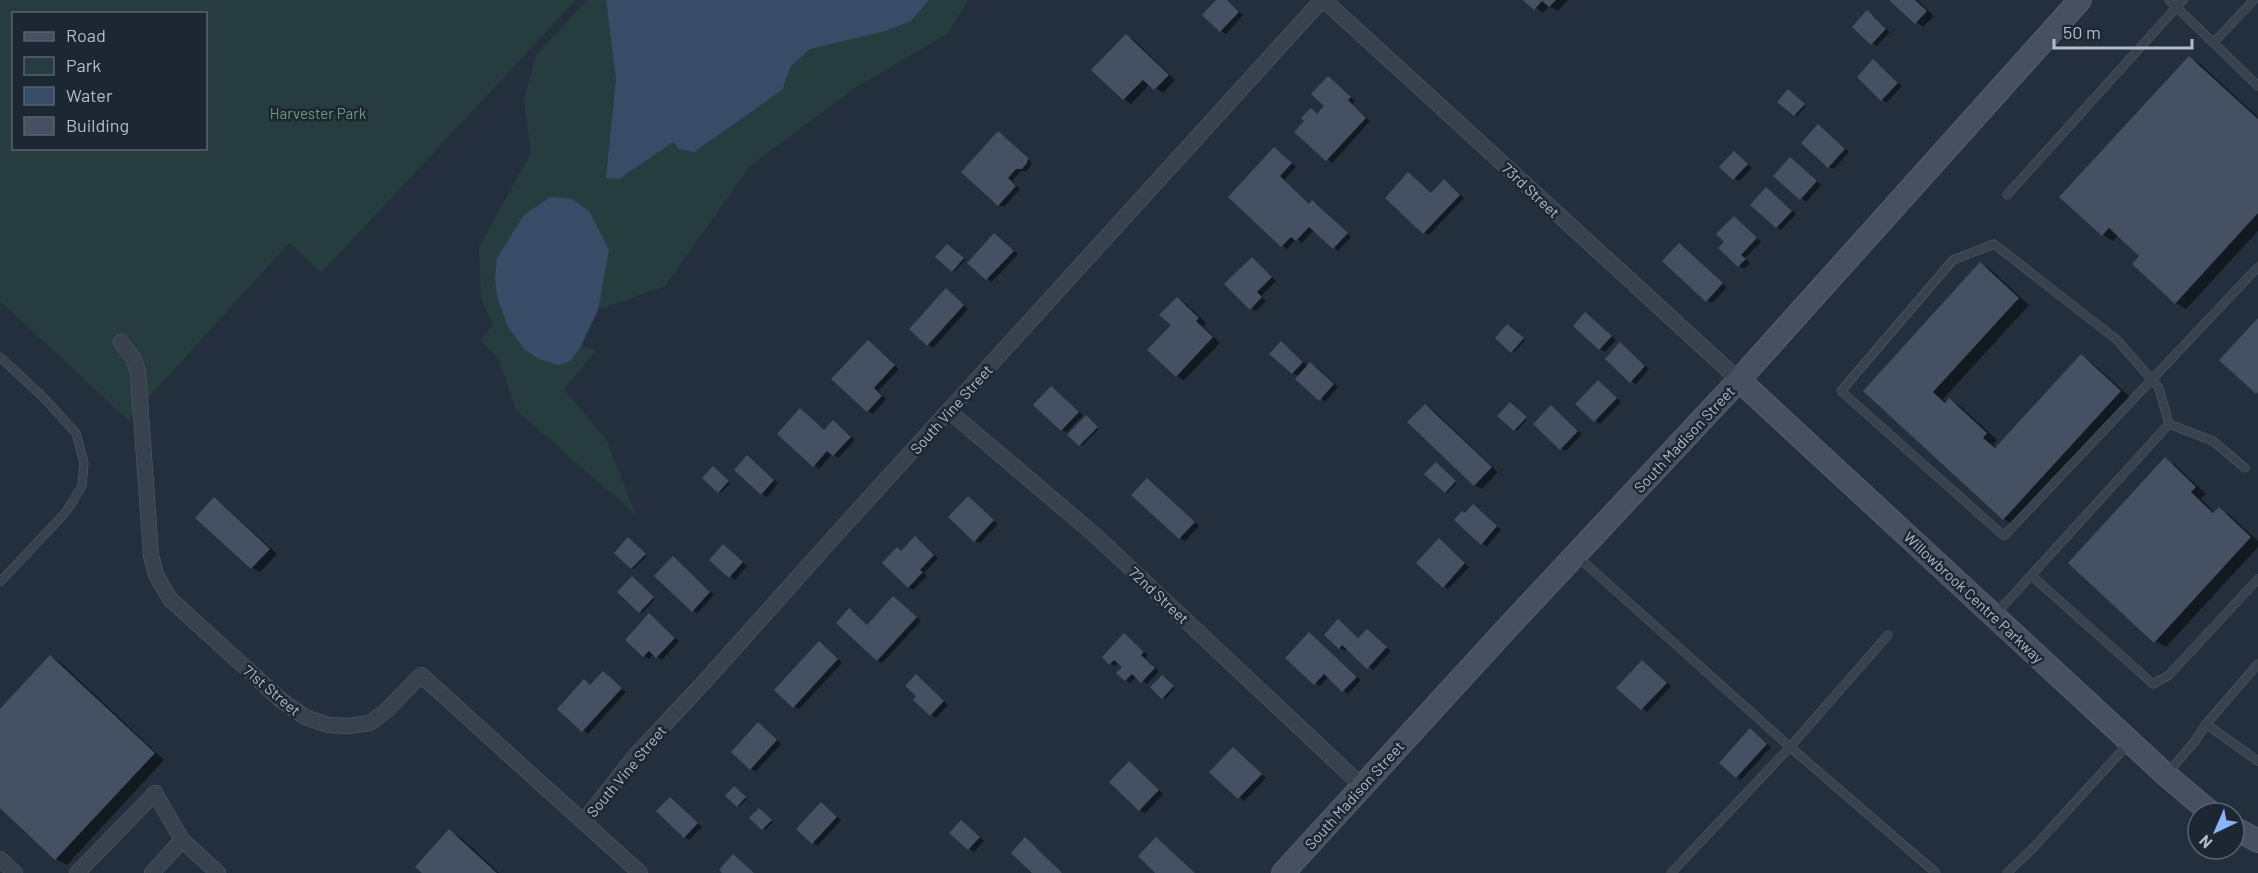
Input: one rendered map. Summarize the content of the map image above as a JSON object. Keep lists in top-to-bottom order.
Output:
{
  "streets": {
    "street": [
      "73rd Street",
      "South Vine Street",
      "South Madison Street",
      "72nd Street",
      "Willowbrook Centre Parkway",
      "71st Street"
    ]
  },
  "crossings": [
    ["73rd Street", "South Vine Street"],
    ["73rd Street", "South Madison Street"],
    ["73rd Street", "Willowbrook Centre Parkway"],
    ["South Vine Street", "72nd Street"],
    ["South Vine Street", "71st Street"],
    ["South Madison Street", "72nd Street"],
    ["South Madison Street", "Willowbrook Centre Parkway"]
  ],
  "parks": ["Harvester Park"],
  "legend": [
    "Road",
    "Park",
    "Water",
    "Building"
  ],
  "scale_bar": "50 m",
  "north": "bottom left"
}
